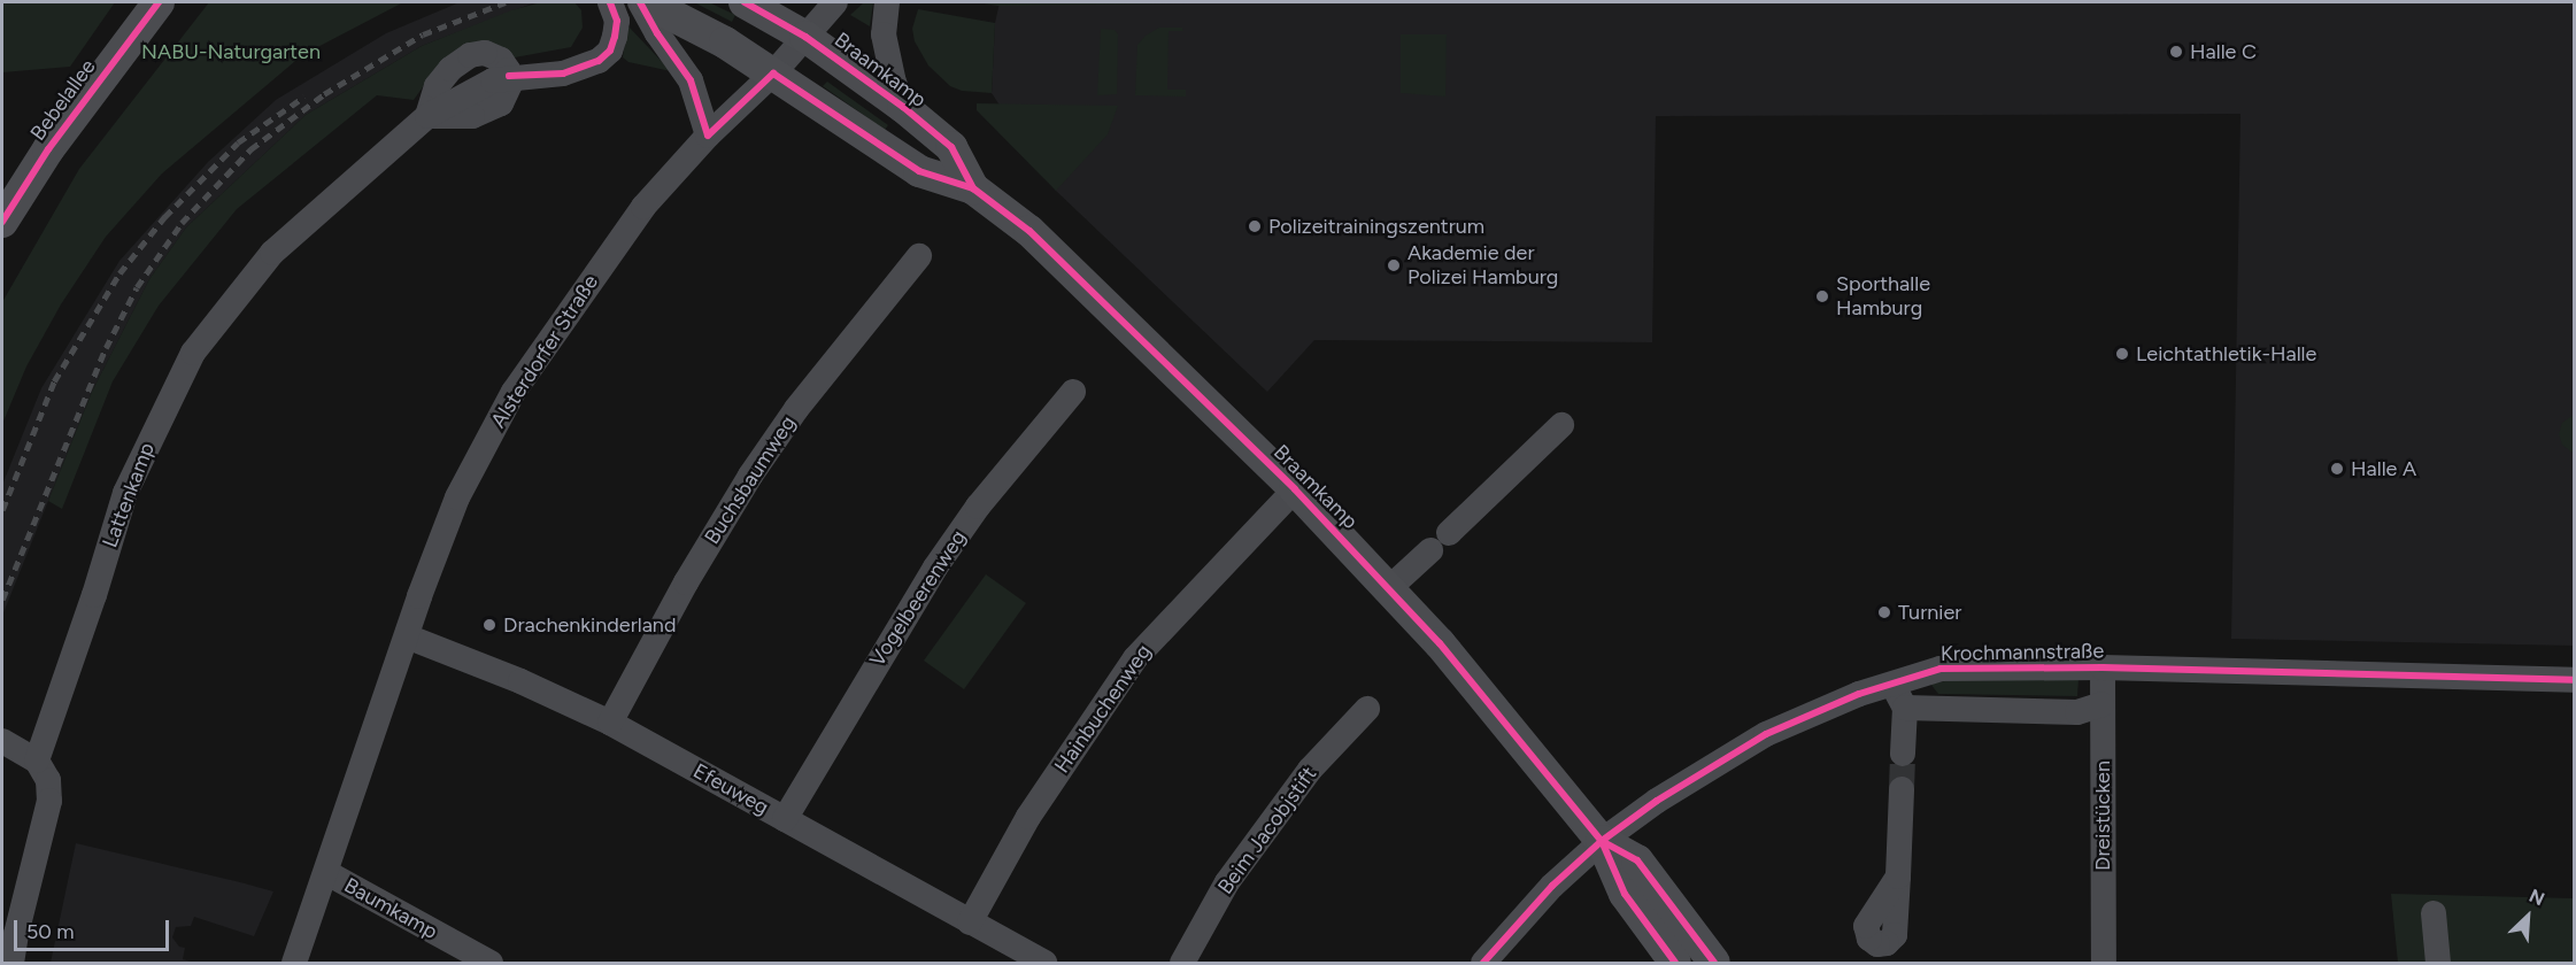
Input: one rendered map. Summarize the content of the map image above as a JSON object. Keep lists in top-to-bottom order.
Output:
{
  "streets": {
    "main road": ["Braamkamp", "Bebelallee"],
    "street": [
      "Alsterdorfer Straße",
      "Buchsbaumweg",
      "Lattenkamp",
      "Vogelbeerenweg",
      "Krochmannstraße",
      "Hainbuchenweg",
      "Efeuweg",
      "Dreistücken",
      "Beim Jacobjstift",
      "Baumkamp"
    ]
  },
  "crossings": [
    ["Braamkamp", "Alsterdorfer Straße"],
    ["Braamkamp", "Krochmannstraße"],
    ["Braamkamp", "Hainbuchenweg"],
    ["Alsterdorfer Straße", "Efeuweg"],
    ["Alsterdorfer Straße", "Baumkamp"],
    ["Buchsbaumweg", "Efeuweg"],
    ["Vogelbeerenweg", "Efeuweg"],
    ["Krochmannstraße", "Dreistücken"],
    ["Hainbuchenweg", "Efeuweg"]
  ],
  "parks": ["NABU-Naturgarten"],
  "places": [
    "Halle C",
    "Polizeitrainingszentrum",
    "Akademie der Polizei Hamburg",
    "Sporthalle Hamburg",
    "Leichtathletik-Halle",
    "Halle A",
    "Turnier",
    "Drachenkinderland"
  ],
  "scale_bar": "50 m",
  "north": "top right"
}
